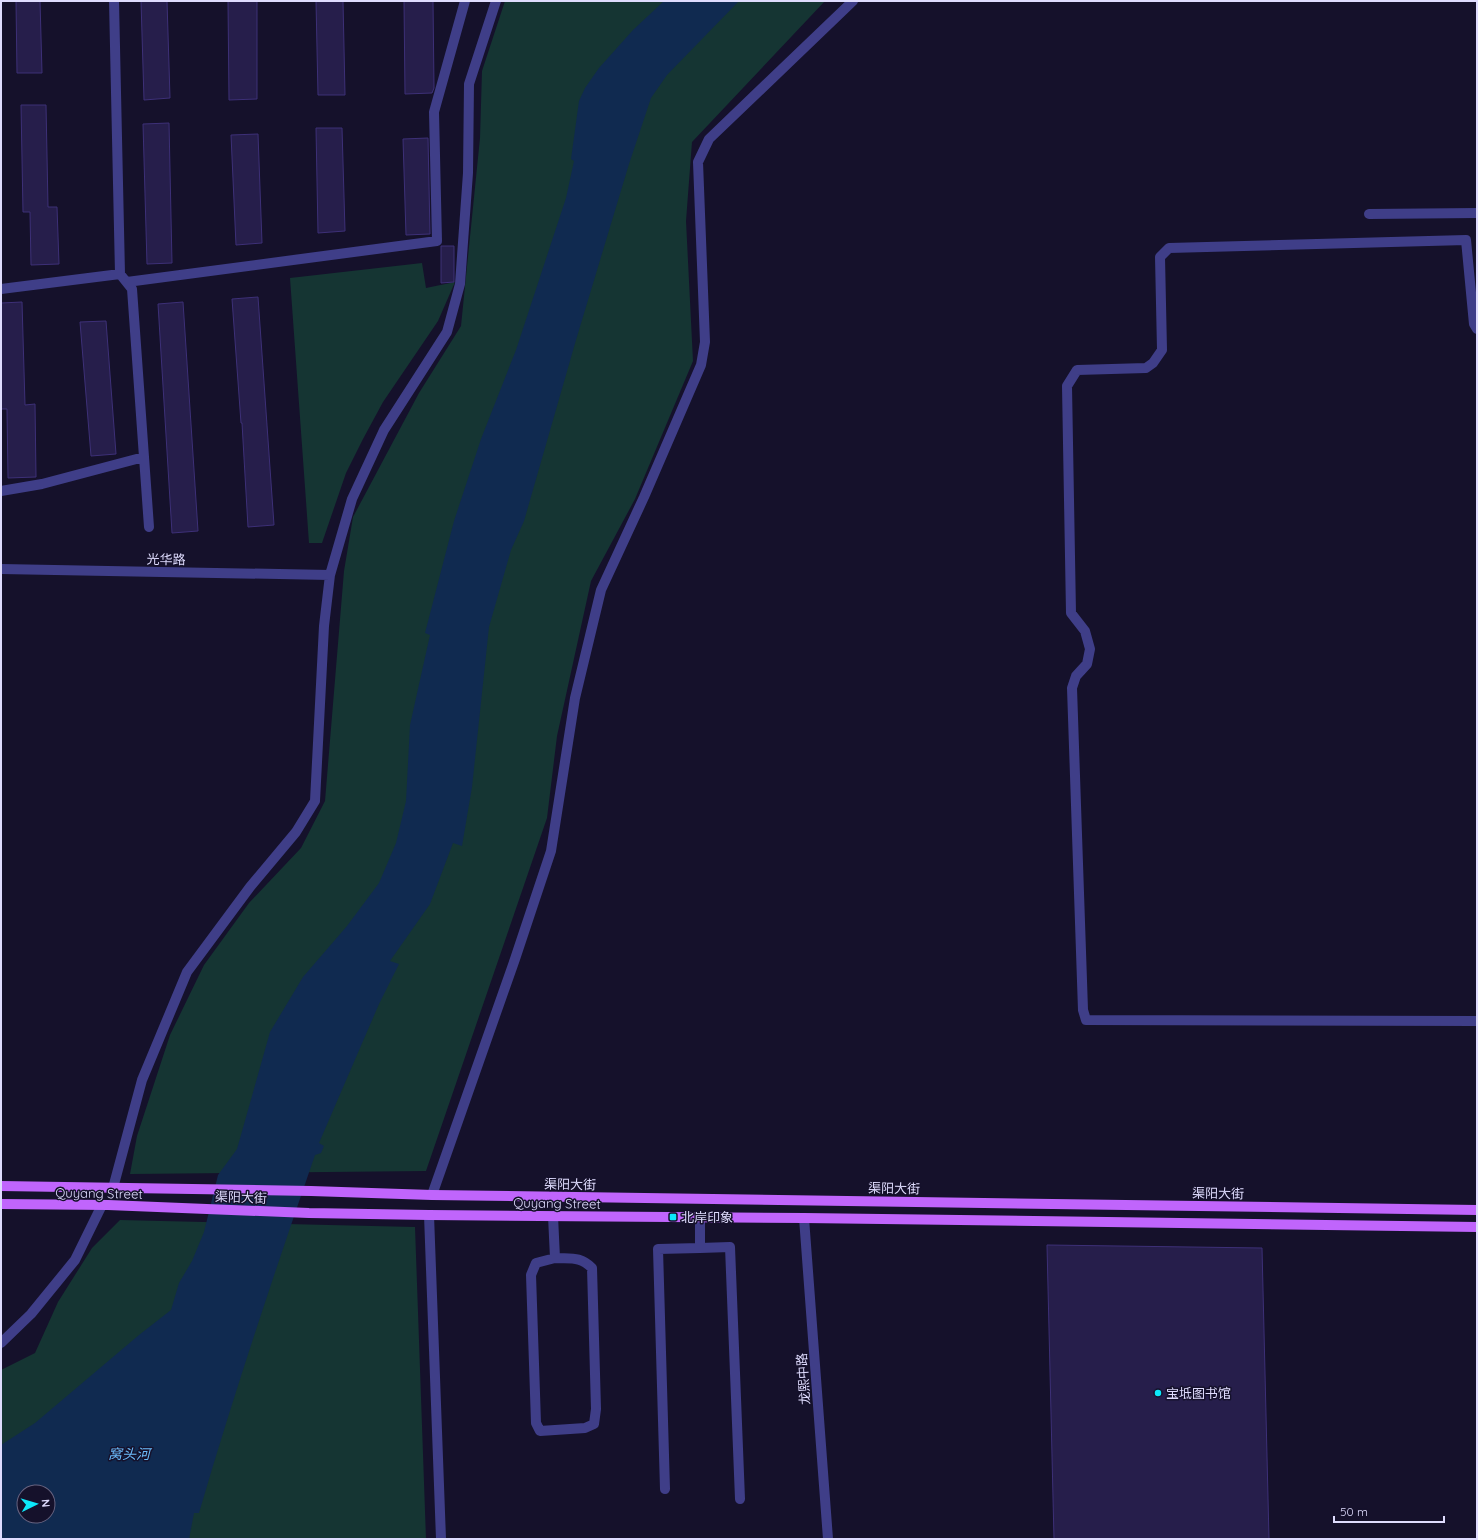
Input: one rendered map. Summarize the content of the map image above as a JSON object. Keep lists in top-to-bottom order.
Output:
{
  "streets": {
    "main road": ["渠阳大街", "Quyang Street"],
    "street": ["光华路", "龙熙中路"]
  },
  "crossings": [
    ["渠阳大街", "Quyang Street"],
    ["Quyang Street", "龙熙中路"]
  ],
  "water": ["窝头河"],
  "places": {
    "transit": ["北岸印象"],
    "other": ["宝坻图书馆"]
  },
  "scale_bar": "50 m",
  "north": "right"
}
